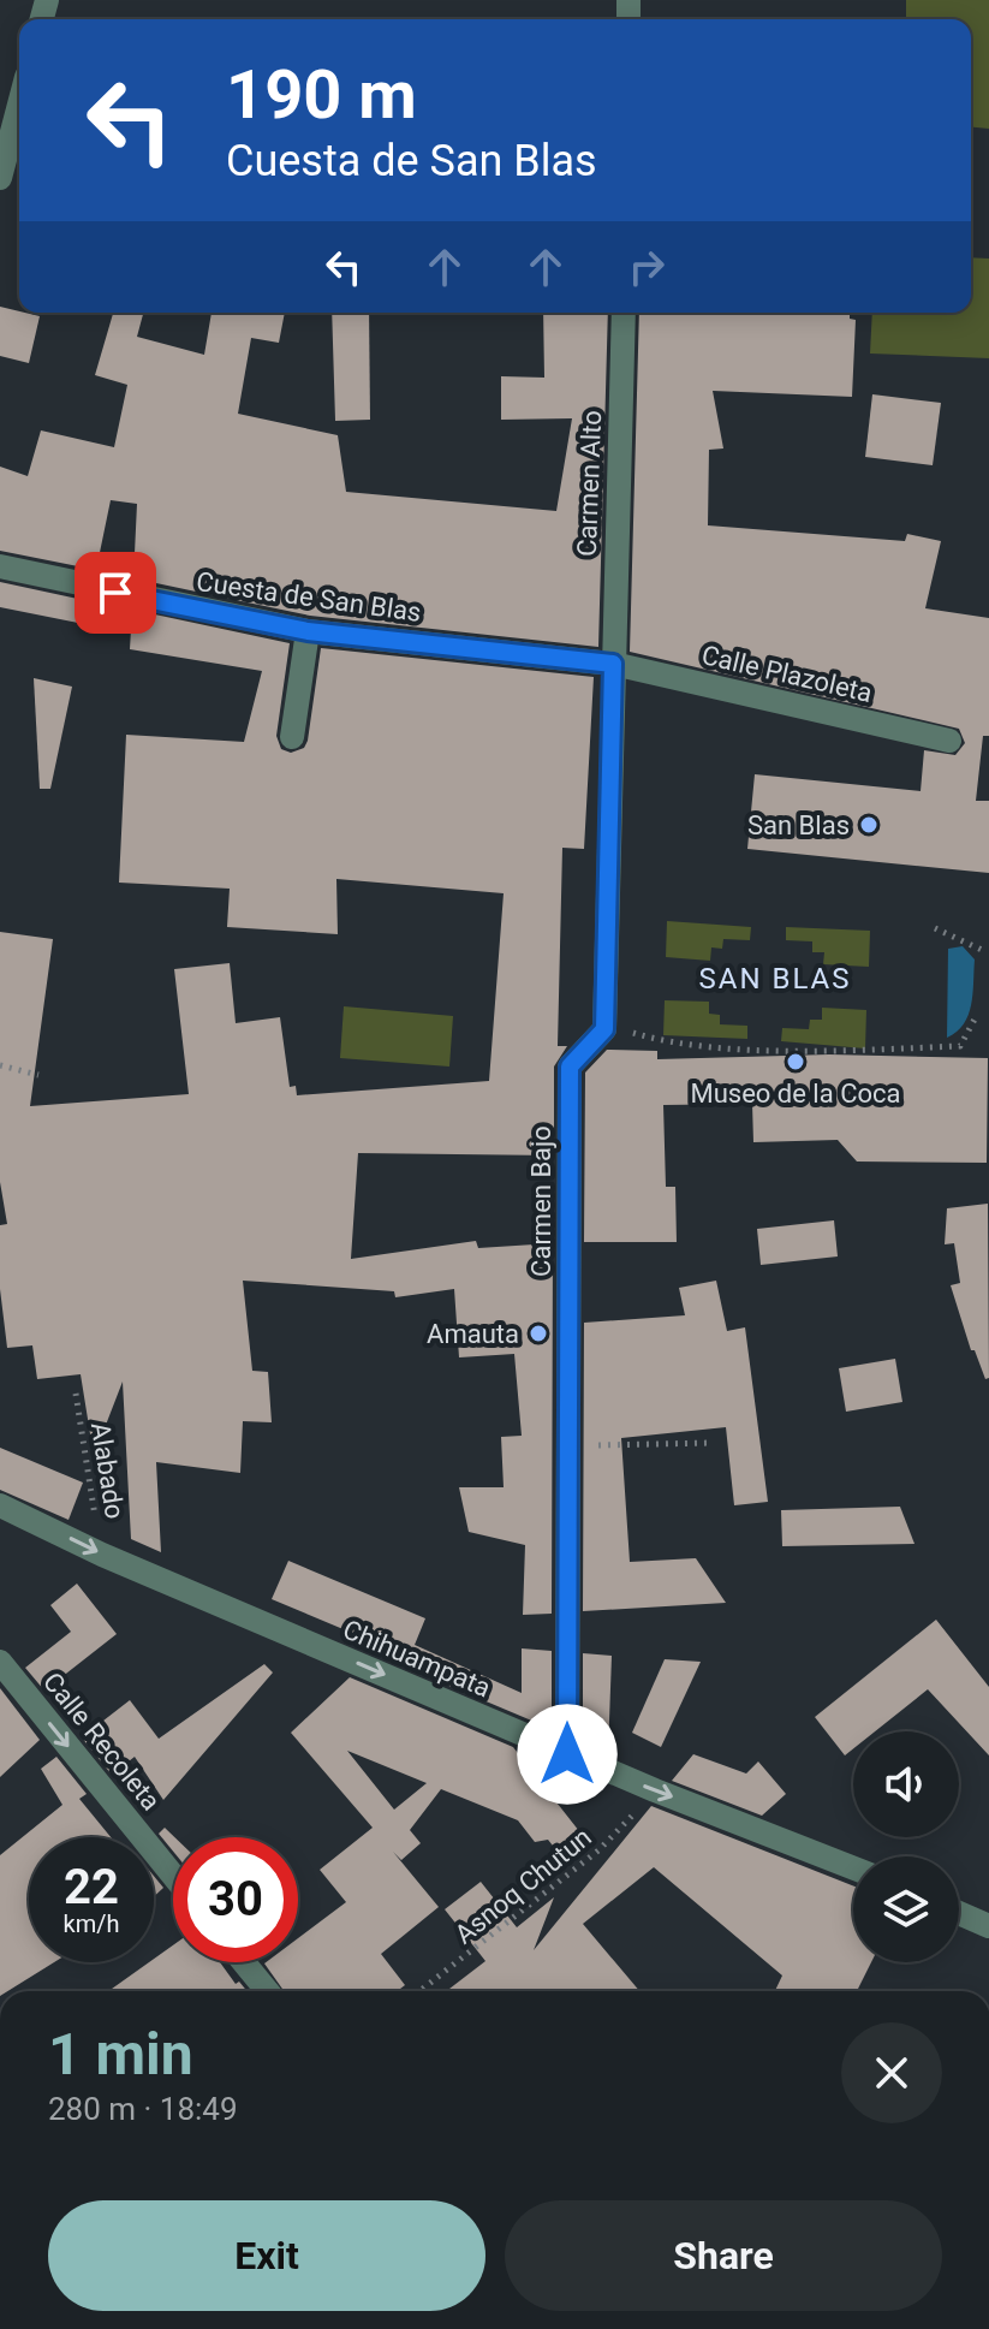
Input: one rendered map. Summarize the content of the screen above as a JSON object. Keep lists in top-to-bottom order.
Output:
{
  "streets": {
    "street": [
      "Carmen Alto",
      "Cuesta de San Blas",
      "Calle Plazoleta",
      "Carmen Bajo",
      "Chihuampata",
      "Calle Recoleta"
    ],
    "path": ["Alabado", "Asnoq Chutun"]
  },
  "crossings": [
    ["Carmen Alto", "Cuesta de San Blas"],
    ["Carmen Alto", "Calle Plazoleta"],
    ["Cuesta de San Blas", "Calle Plazoleta"],
    ["Carmen Bajo", "Chihuampata"],
    ["Alabado", "Chihuampata"],
    ["Chihuampata", "Asnoq Chutun"]
  ],
  "one_way": ["Chihuampata", "Calle Recoleta"],
  "districts": ["SAN BLAS"],
  "places": ["San Blas", "Museo de la Coca", "Amauta"],
  "page": {
    "turn": ["190 m", "Cuesta de San Blas"],
    "speed": "22 km/h",
    "limit": "30",
    "heading": ["1 min", "280 m · 18:49"],
    "buttons": ["Exit", "Share"]
  }
}
